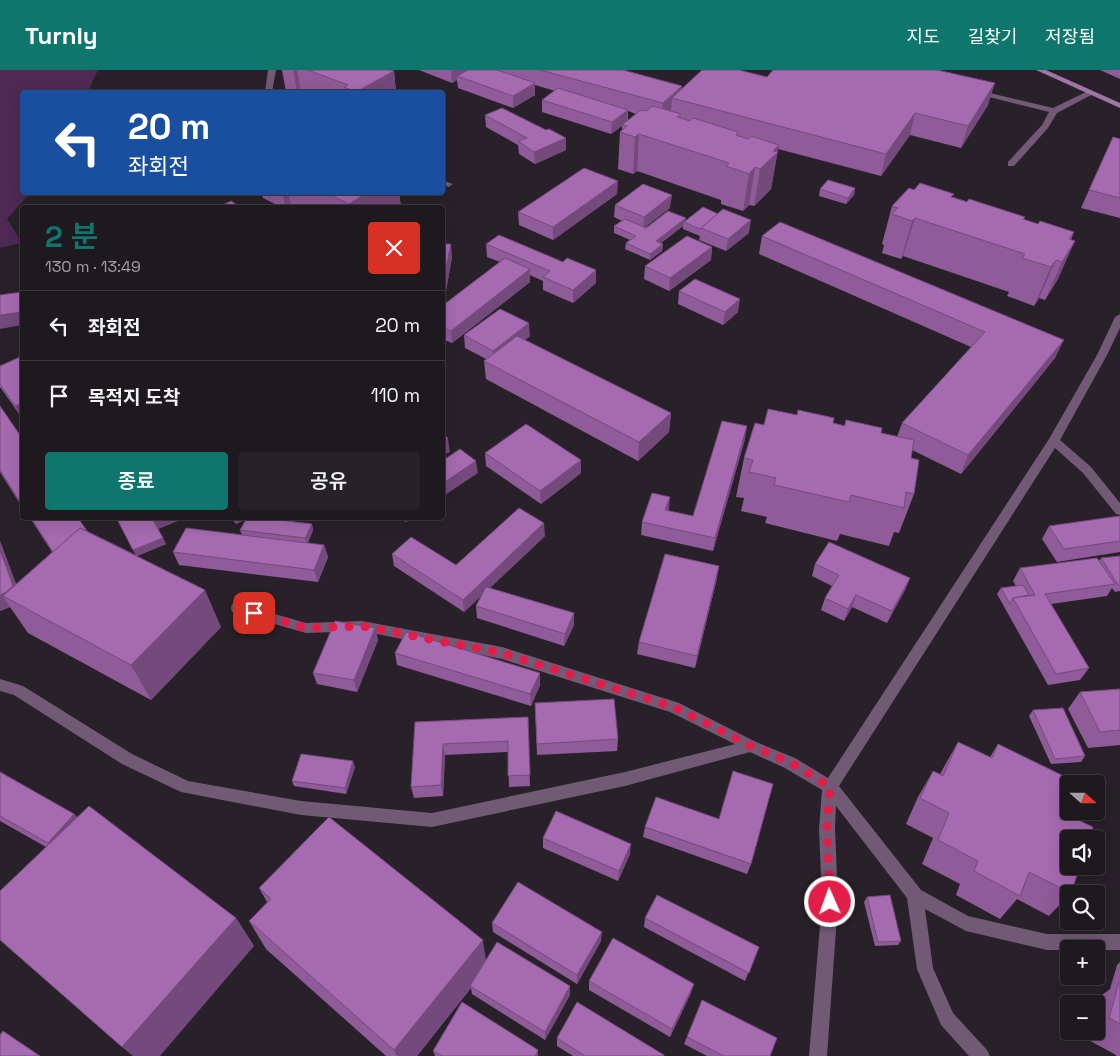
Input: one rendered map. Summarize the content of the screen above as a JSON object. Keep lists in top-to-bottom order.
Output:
{
  "north": "right",
  "page": {
    "header": "Turnly",
    "nav": ["지도", "길찾기", "저장됨"],
    "turn": ["20 m", "좌회전"],
    "heading": ["2 분", "130 m · 13:49"],
    "list": [
      {
        "name": "좌회전",
        "value": "20 m"
      },
      {
        "name": "목적지 도착",
        "value": "110 m"
      }
    ],
    "buttons": ["종료", "공유"],
    "map_buttons": ["+", "−"]
  }
}
